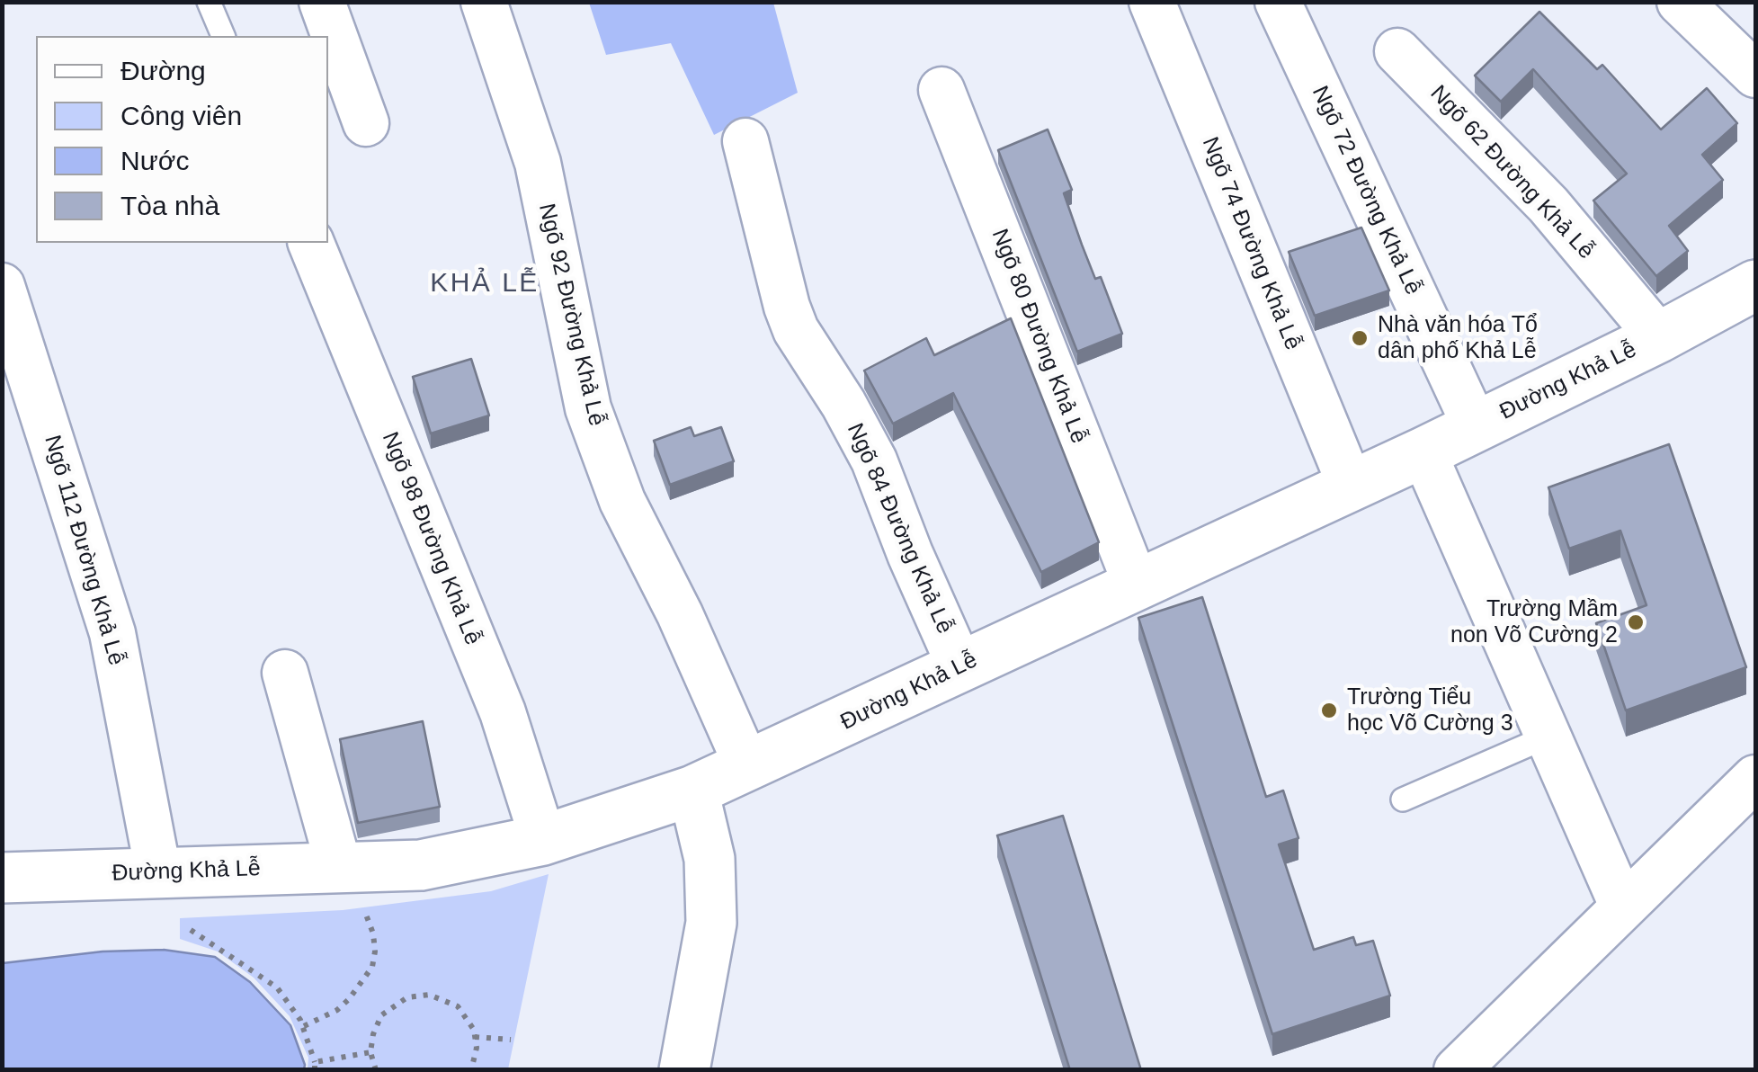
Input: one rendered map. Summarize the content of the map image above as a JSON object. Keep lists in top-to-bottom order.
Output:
{
  "streets": {
    "street": [
      "Ngõ 62 Đường Khả Lễ",
      "Ngõ 72 Đường Khả Lễ",
      "Ngõ 74 Đường Khả Lễ",
      "Ngõ 92 Đường Khả Lễ",
      "Ngõ 80 Đường Khả Lễ",
      "Đường Khả Lễ",
      "Ngõ 84 Đường Khả Lễ",
      "Ngõ 98 Đường Khả Lễ",
      "Ngõ 112 Đường Khả Lễ"
    ]
  },
  "crossings": [
    ["Ngõ 62 Đường Khả Lễ", "Đường Khả Lễ"],
    ["Ngõ 72 Đường Khả Lễ", "Đường Khả Lễ"],
    ["Ngõ 74 Đường Khả Lễ", "Đường Khả Lễ"],
    ["Ngõ 92 Đường Khả Lễ", "Đường Khả Lễ"],
    ["Ngõ 80 Đường Khả Lễ", "Đường Khả Lễ"],
    ["Đường Khả Lễ", "Ngõ 84 Đường Khả Lễ"],
    ["Đường Khả Lễ", "Ngõ 98 Đường Khả Lễ"],
    ["Đường Khả Lễ", "Ngõ 112 Đường Khả Lễ"]
  ],
  "districts": ["KHẢ LỄ"],
  "places": ["Nhà văn hóa Tổ dân phố Khả Lễ", "Trường Mầm non Võ Cường 2", "Trường Tiểu học Võ Cường 3"],
  "legend": [
    "Đường",
    "Công viên",
    "Nước",
    "Tòa nhà"
  ]
}
